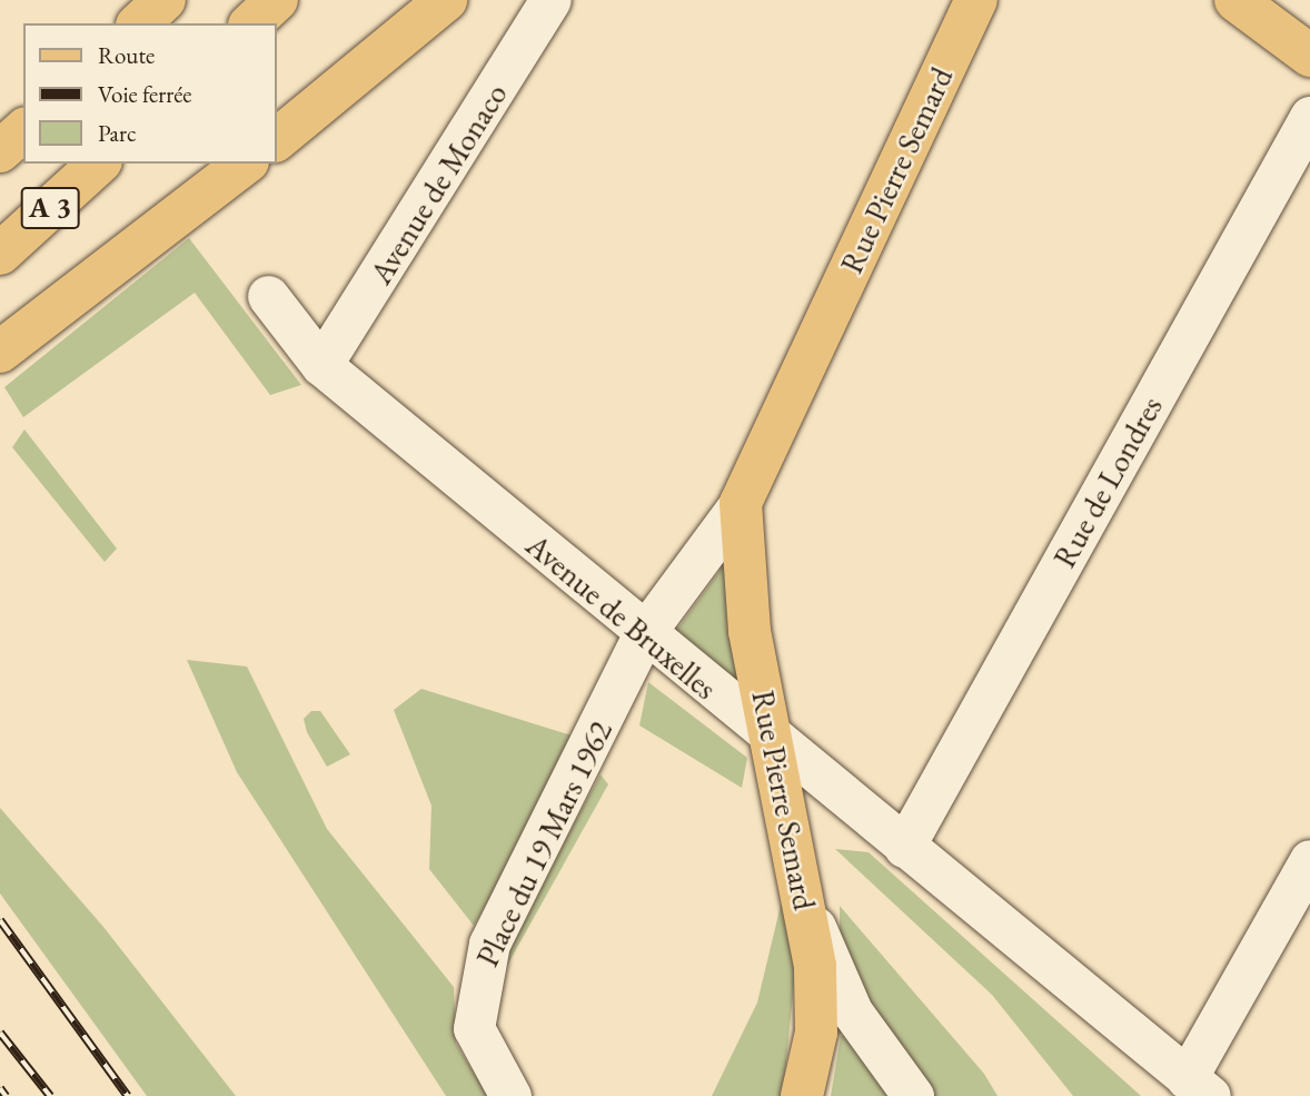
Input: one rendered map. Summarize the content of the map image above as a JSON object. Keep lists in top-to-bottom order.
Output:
{
  "streets": {
    "main road": ["Rue Pierre Semard", "A 3"],
    "street": [
      "Avenue de Monaco",
      "Rue de Londres",
      "Avenue de Bruxelles",
      "Place du 19 Mars 1962"
    ]
  },
  "crossings": [
    ["Rue Pierre Semard", "Avenue de Bruxelles"],
    ["Rue Pierre Semard", "Place du 19 Mars 1962"],
    ["Avenue de Monaco", "Avenue de Bruxelles"],
    ["Rue de Londres", "Avenue de Bruxelles"],
    ["Avenue de Bruxelles", "Place du 19 Mars 1962"]
  ],
  "legend": ["Route", "Voie ferrée", "Parc"]
}
